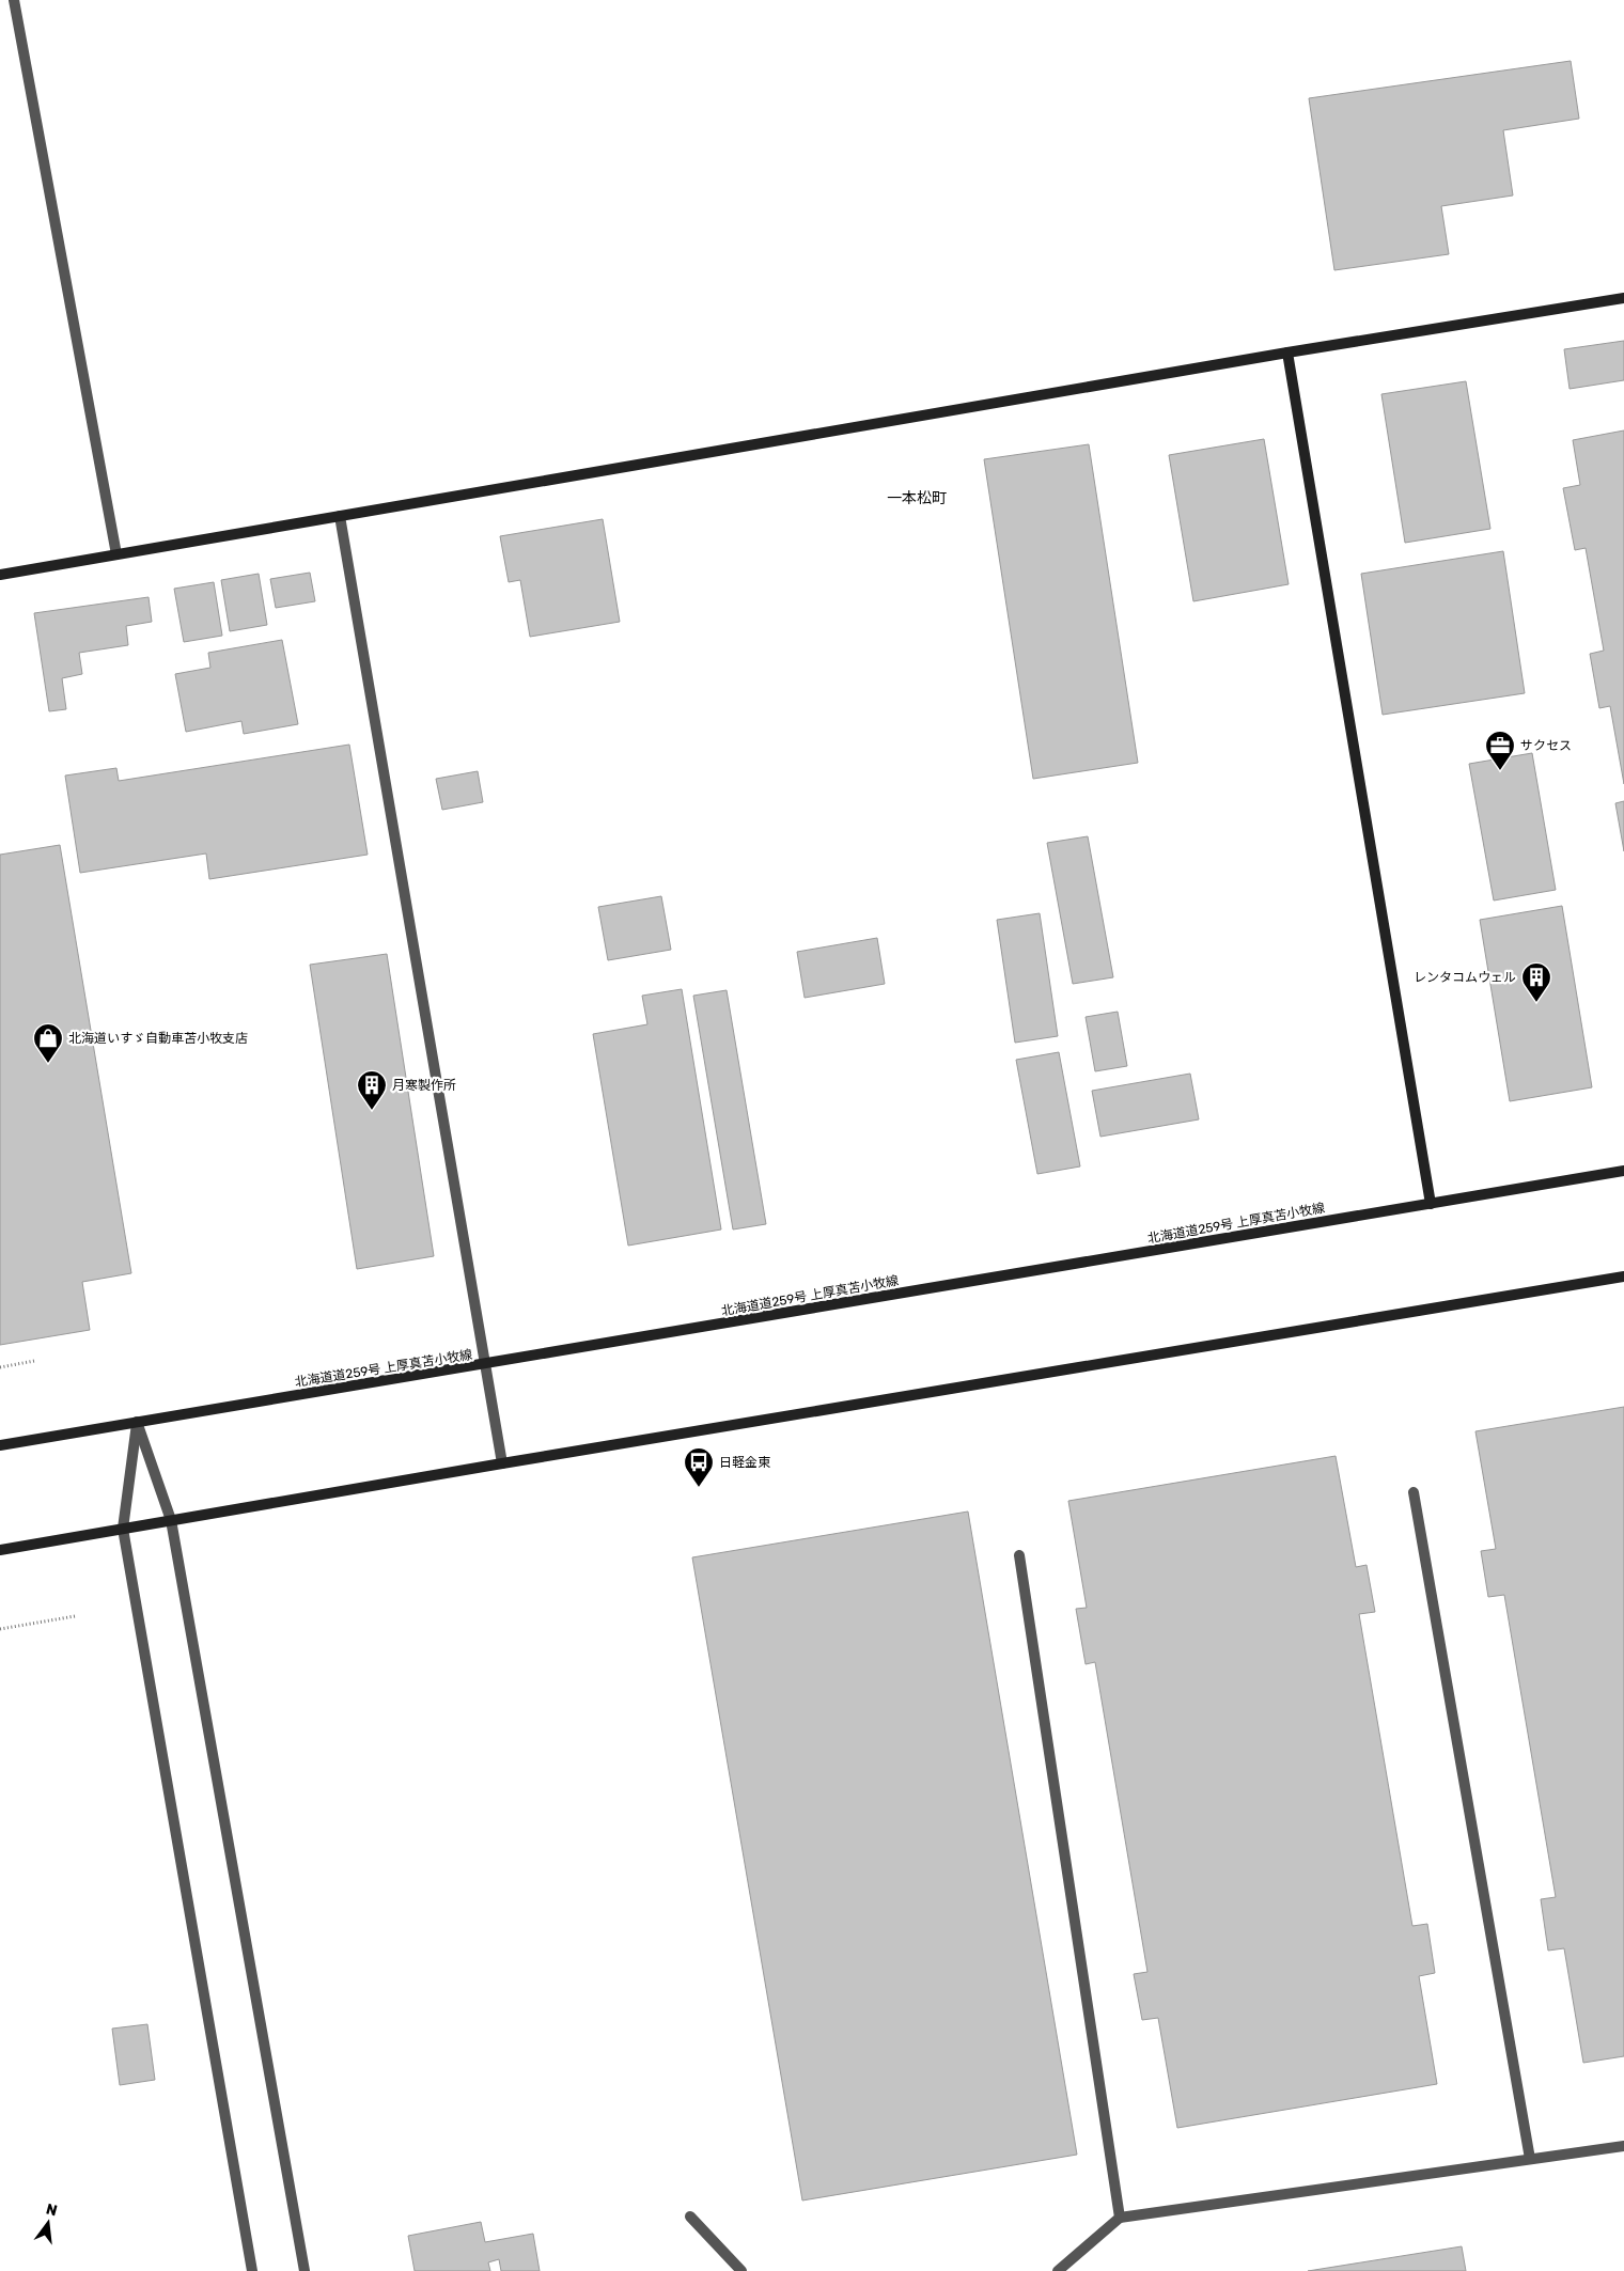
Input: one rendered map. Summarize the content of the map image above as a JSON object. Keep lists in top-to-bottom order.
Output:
{
  "streets": {
    "main road": ["北海道道259号 上厚真苫小牧線"]
  },
  "districts": ["一本松町"],
  "places": {
    "office": ["サクセス"],
    "building": ["レンタコムウェル", "月寒製作所"],
    "shop": ["北海道いすゞ自動車苫小牧支店"],
    "bus stop": ["日軽金東"]
  },
  "north": "top"
}
